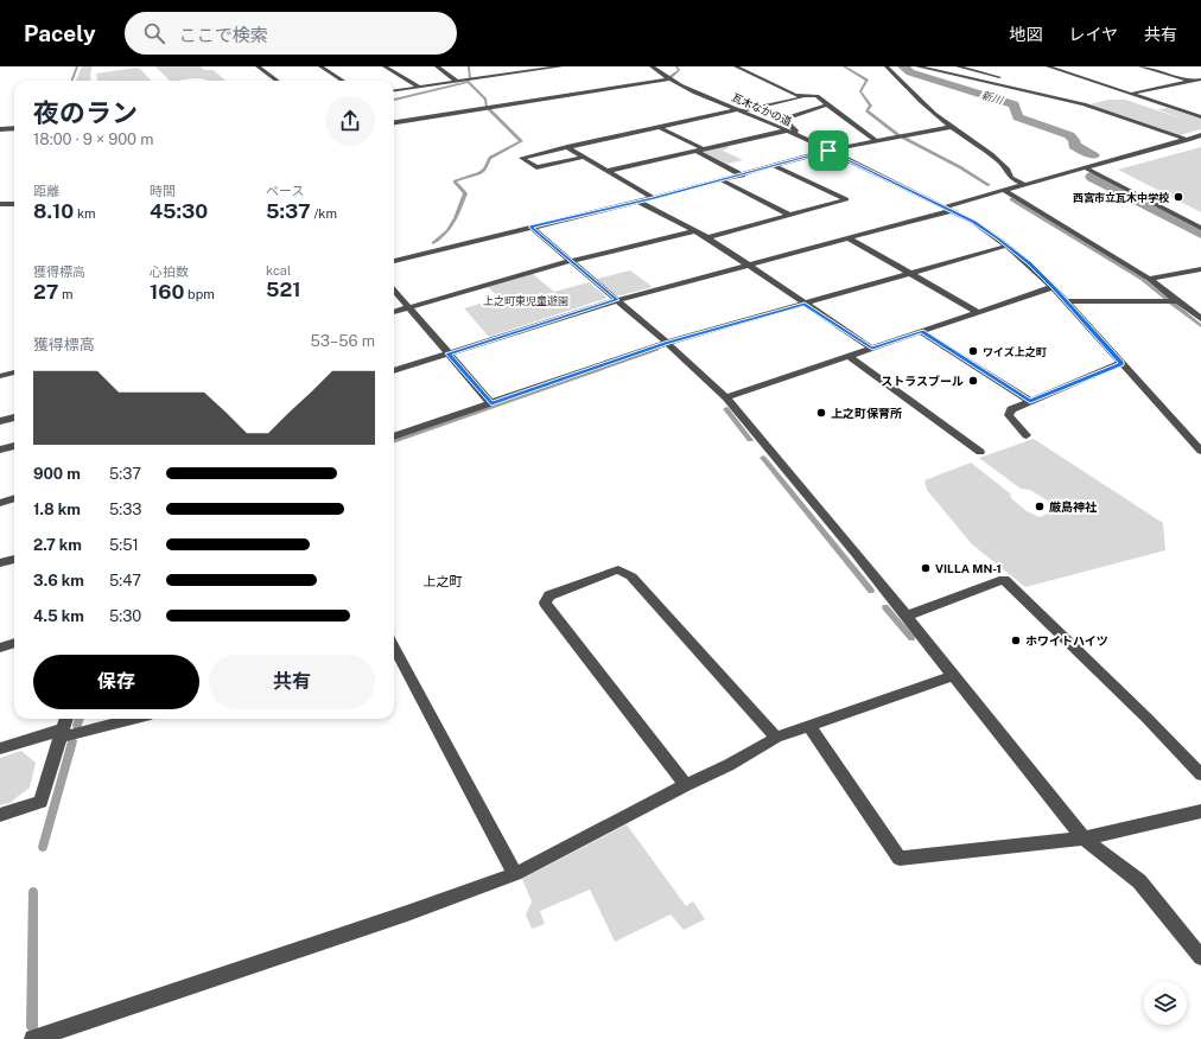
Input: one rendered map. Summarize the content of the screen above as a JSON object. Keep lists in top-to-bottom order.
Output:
{
  "streets": {
    "street": ["瓦木なかの道"]
  },
  "districts": ["上之町"],
  "water": ["新川"],
  "parks": ["上之町東児童遊園"],
  "places": [
    "西宮市立瓦木中学校",
    "ワイズ上之町",
    "ストラスブール",
    "上之町保育所",
    "厳島神社",
    "VILLA MN-1",
    "ホワイトハイツ"
  ],
  "page": {
    "header": "Pacely",
    "search": "ここで検索",
    "nav": ["地図", "レイヤ", "共有"],
    "heading": ["夜のラン", "18:00 · 9 × 900 m"],
    "stats": [
      ["距離", "8.10 km"],
      ["時間", "45:30"],
      ["ペース", "5:37 /km"],
      ["獲得標高", "27 m"],
      ["心拍数", "160 bpm"],
      ["kcal", "521"]
    ],
    "chart": ["獲得標高", "53–56 m"],
    "list": [
      {
        "name": "900 m",
        "note": "5:37"
      },
      {
        "name": "1.8 km",
        "note": "5:33"
      },
      {
        "name": "2.7 km",
        "note": "5:51"
      },
      {
        "name": "3.6 km",
        "note": "5:47"
      },
      {
        "name": "4.5 km",
        "note": "5:30"
      }
    ],
    "buttons": ["保存", "共有"]
  }
}
